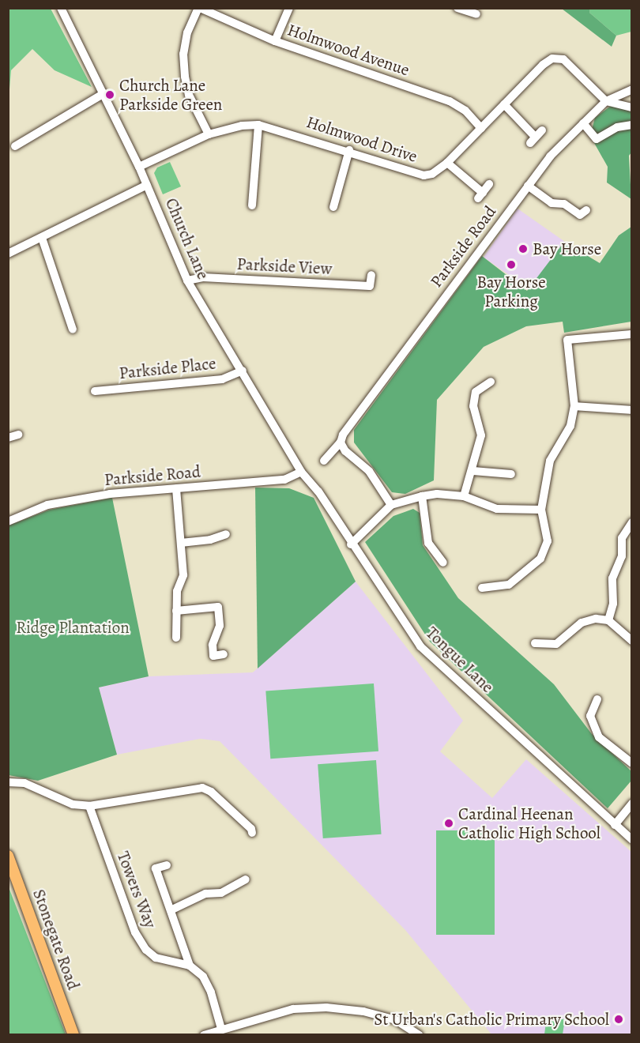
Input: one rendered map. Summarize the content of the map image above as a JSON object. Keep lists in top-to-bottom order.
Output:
{
  "streets": {
    "main road": ["Stonegate Road"],
    "street": [
      "Holmwood Avenue",
      "Holmwood Drive",
      "Church Lane",
      "Parkside Road",
      "Parkside View",
      "Parkside Place",
      "Tongue Lane",
      "Towers Way"
    ]
  },
  "crossings": [
    ["Holmwood Avenue", "Holmwood Drive"],
    ["Holmwood Drive", "Church Lane"],
    ["Holmwood Drive", "Parkside Road"],
    ["Church Lane", "Parkside Road"],
    ["Church Lane", "Parkside View"],
    ["Church Lane", "Parkside Place"],
    ["Church Lane", "Tongue Lane"],
    ["Parkside Road", "Tongue Lane"]
  ],
  "parks": ["Ridge Plantation"],
  "places": [
    "Church Lane Parkside Green",
    "Bay Horse",
    "Bay Horse Parking",
    "Cardinal Heenan Catholic High School",
    "St Urban's Catholic Primary School"
  ]
}
